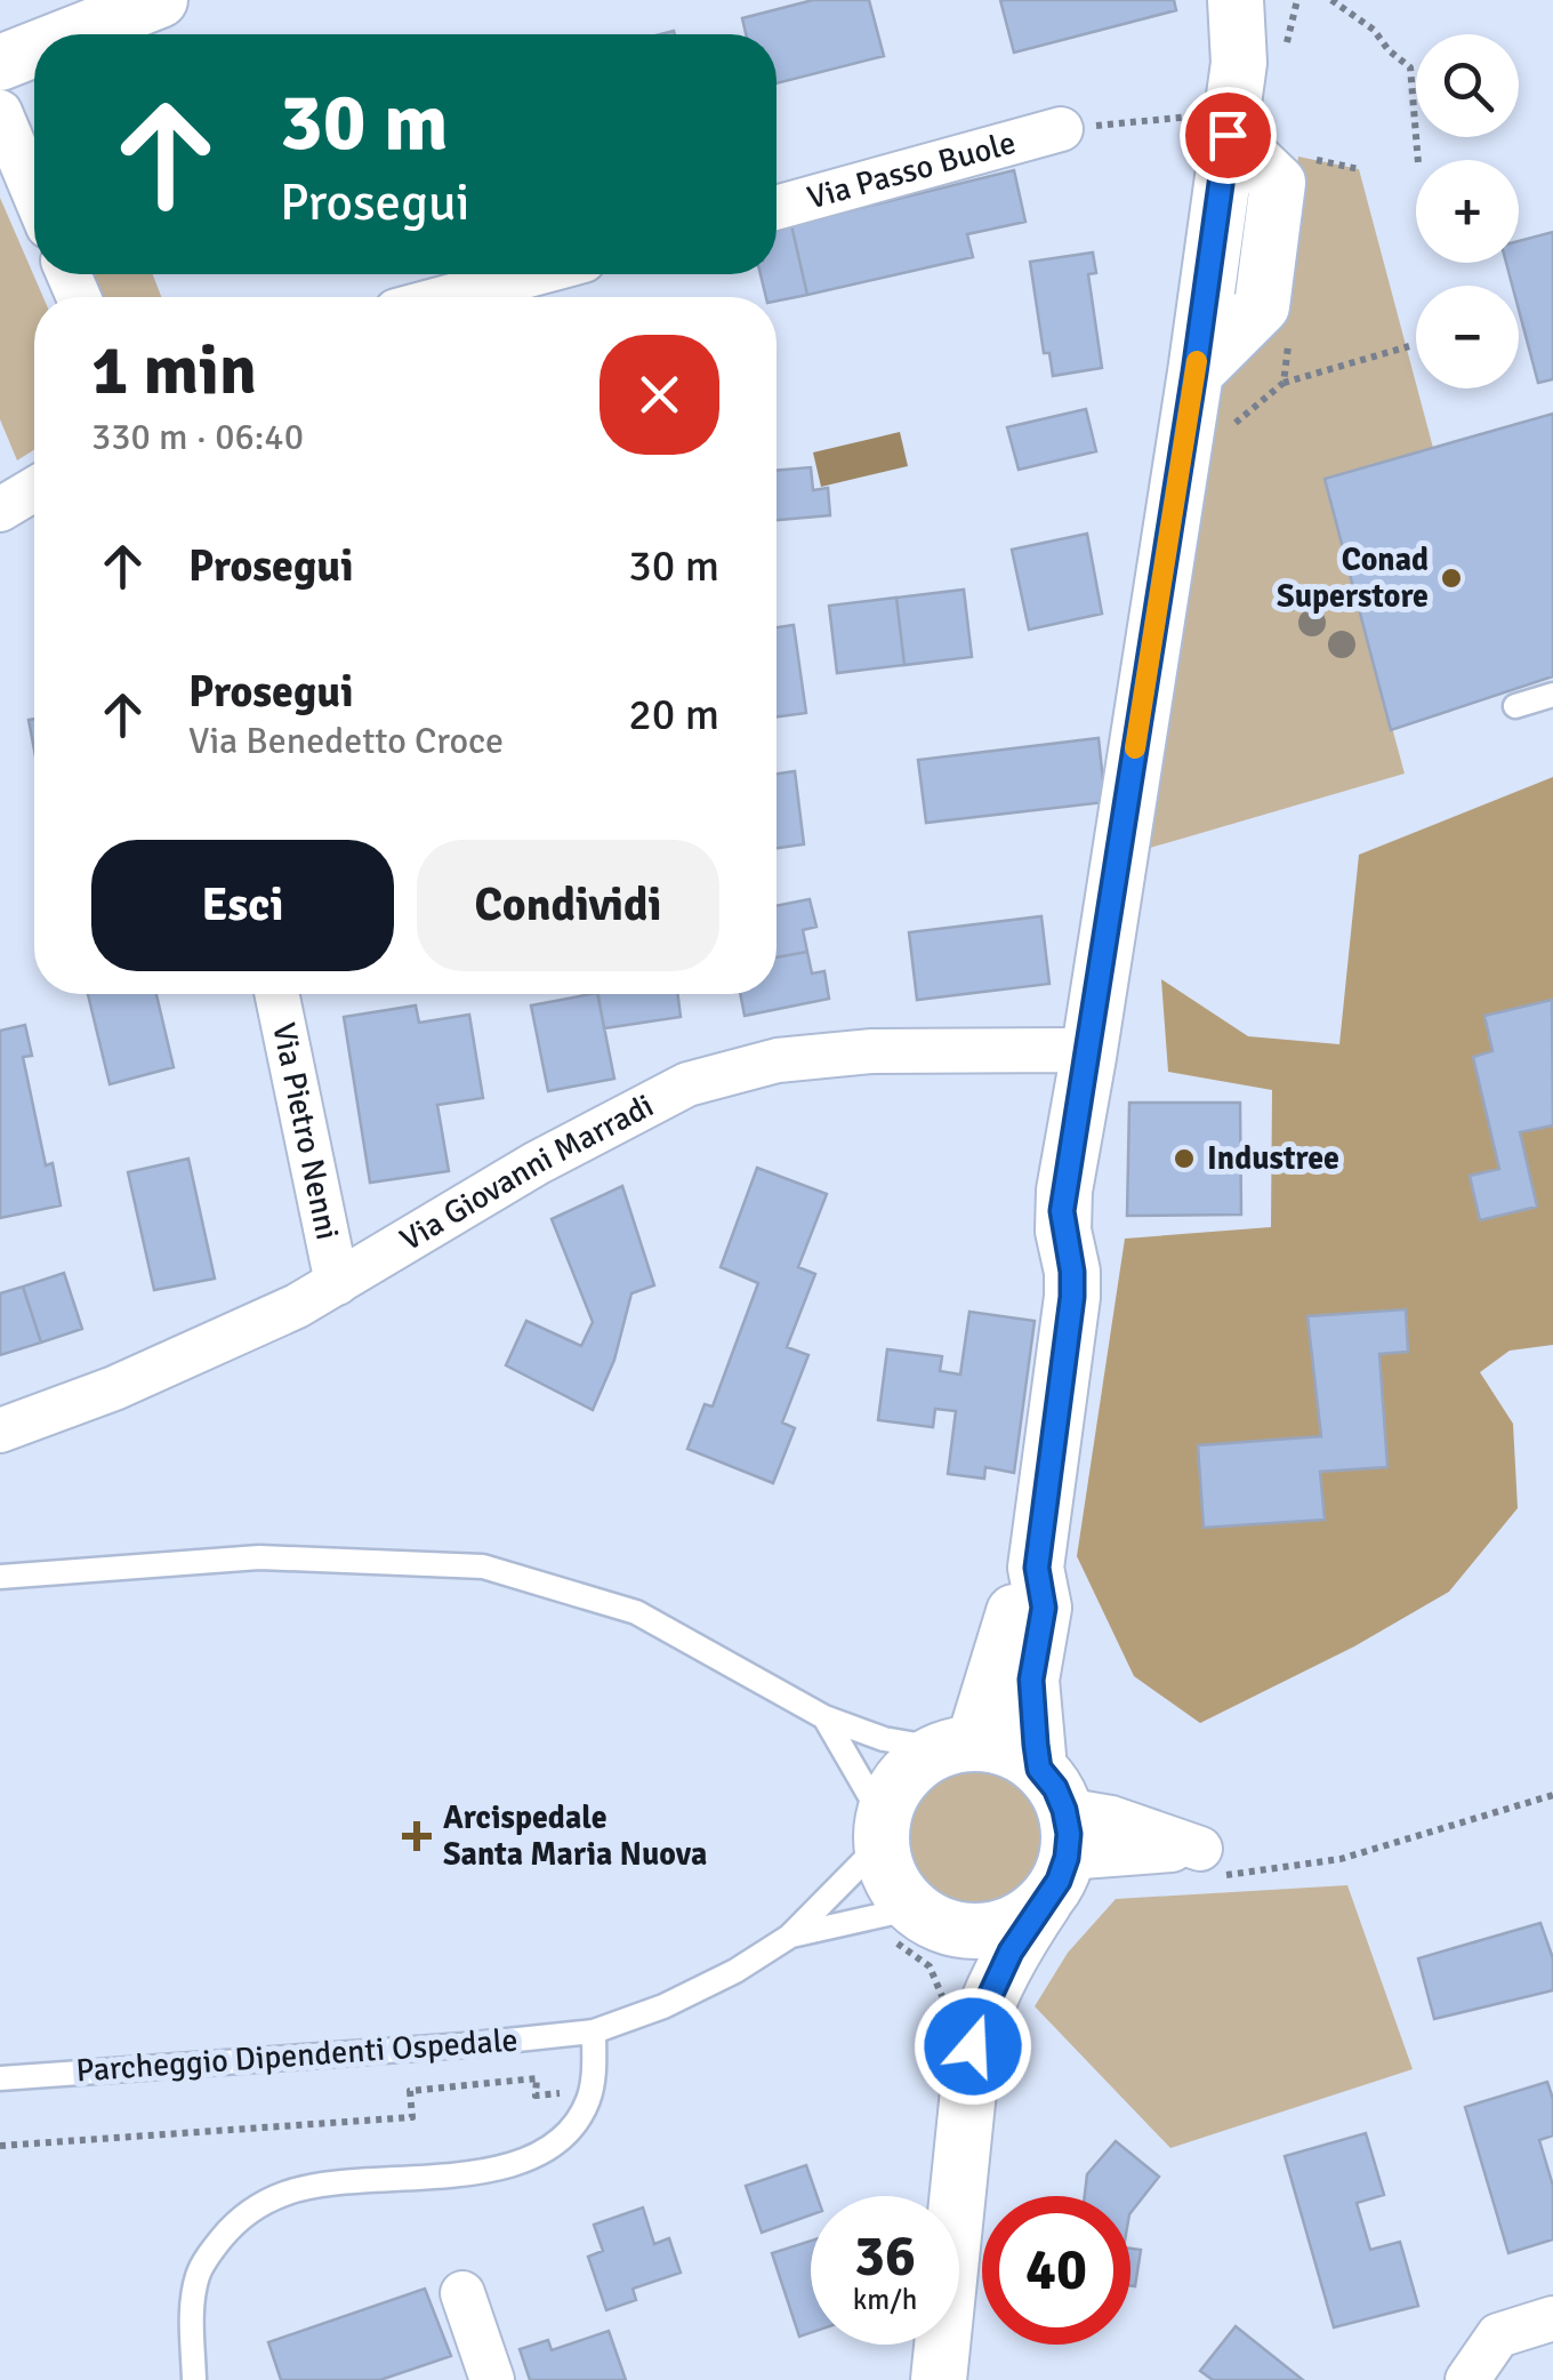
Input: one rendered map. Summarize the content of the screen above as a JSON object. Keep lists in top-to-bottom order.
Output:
{
  "streets": {
    "street": ["Via Passo Buole", "Via Pietro Nenni", "Via Giovanni Marradi"],
    "lane": ["Parcheggio Dipendenti Ospedale"]
  },
  "crossings": [
    ["Via Pietro Nenni", "Via Giovanni Marradi"]
  ],
  "places": {
    "other": ["Conad Superstore", "Industree"],
    "health": ["Arcispedale Santa Maria Nuova"]
  },
  "page": {
    "map_buttons": ["+", "−"],
    "turn": ["30 m", "Prosegui"],
    "heading": ["1 min", "330 m · 06:40"],
    "list": [
      {
        "name": "Prosegui",
        "value": "30 m"
      },
      {
        "name": "Prosegui",
        "note": "Via Benedetto Croce",
        "value": "20 m"
      }
    ],
    "buttons": ["Esci", "Condividi"],
    "speed": "36 km/h",
    "limit": "40"
  }
}
